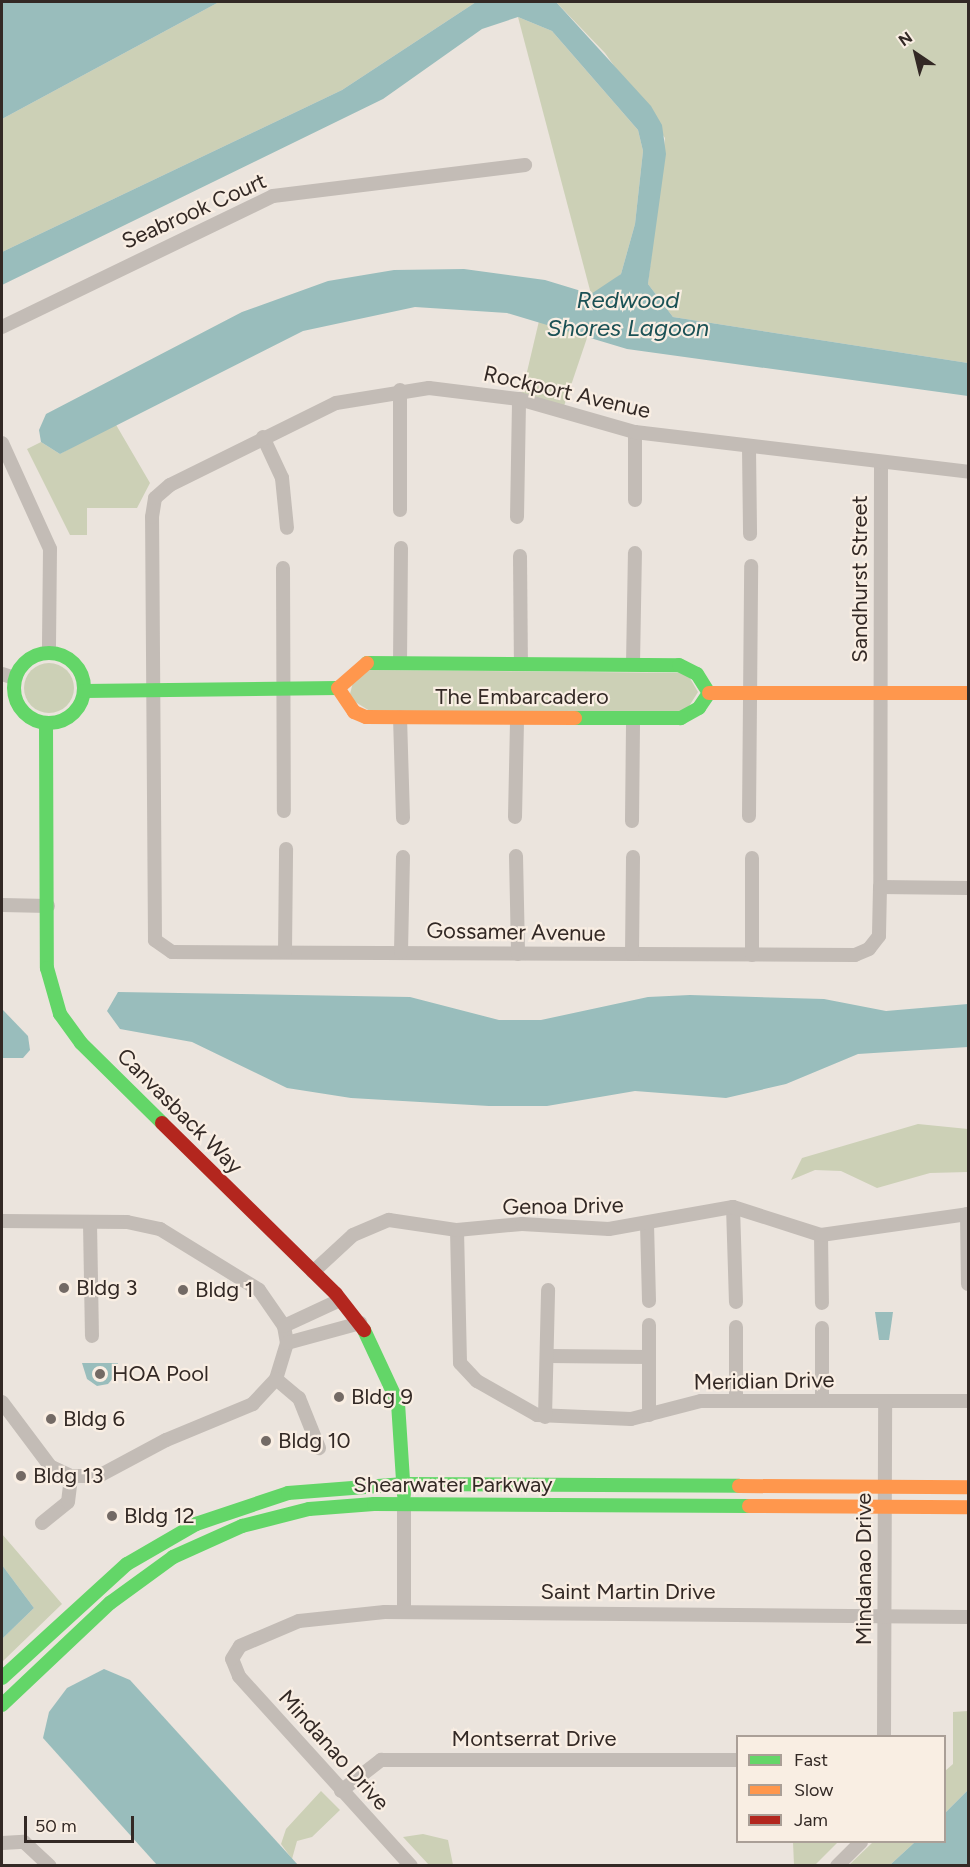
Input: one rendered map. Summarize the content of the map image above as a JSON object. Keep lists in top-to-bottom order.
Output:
{
  "streets": {
    "street": [
      "Seabrook Court",
      "Rockport Avenue",
      "Sandhurst Street",
      "The Embarcadero",
      "Gossamer Avenue",
      "Canvasback Way",
      "Genoa Drive",
      "Meridian Drive",
      "Shearwater Parkway",
      "Mindanao Drive",
      "Saint Martin Drive",
      "Montserrat Drive"
    ]
  },
  "crossings": [
    ["Rockport Avenue", "Sandhurst Street"],
    ["Rockport Avenue", "Gossamer Avenue"],
    ["Sandhurst Street", "Gossamer Avenue"],
    ["Canvasback Way", "Genoa Drive"],
    ["Canvasback Way", "Shearwater Parkway"],
    ["Genoa Drive", "Meridian Drive"],
    ["Meridian Drive", "Mindanao Drive"],
    ["Shearwater Parkway", "Mindanao Drive"],
    ["Mindanao Drive", "Saint Martin Drive"],
    ["Mindanao Drive", "Montserrat Drive"]
  ],
  "water": ["Redwood Shores Lagoon"],
  "places": [
    "Bldg 3",
    "Bldg 1",
    "HOA Pool",
    "Bldg 9",
    "Bldg 6",
    "Bldg 10",
    "Bldg 13",
    "Bldg 12"
  ],
  "legend": ["Fast", "Slow", "Jam"],
  "scale_bar": "50 m",
  "north": "top left"
}
